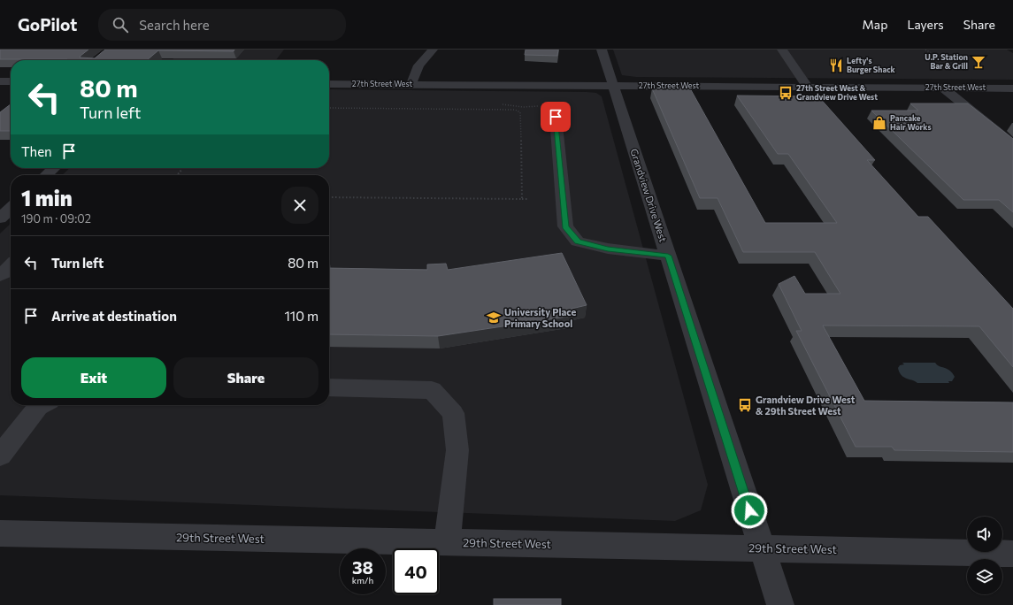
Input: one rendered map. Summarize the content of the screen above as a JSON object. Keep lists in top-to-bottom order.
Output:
{
  "streets": {
    "street": ["27th Street West", "Grandview Drive West", "29th Street West"]
  },
  "crossings": [
    ["27th Street West", "Grandview Drive West"],
    ["Grandview Drive West", "29th Street West"]
  ],
  "places": {
    "bar": ["U.P. Station Bar & Grill"],
    "restaurant": ["Lefty's Burger Shack"],
    "bus stop": ["27th Street West & Grandview Drive West", "Grandview Drive West & 29th Street West"],
    "shop": ["Pancake Hair Works"],
    "school or university": ["University Place Primary School"]
  },
  "page": {
    "header": "GoPilot",
    "search": "Search here",
    "nav": ["Map", "Layers", "Share"],
    "turn": ["80 m", "Turn left"],
    "then": "Then",
    "heading": ["1 min", "190 m · 09:02"],
    "list": [
      {
        "name": "Turn left",
        "value": "80 m"
      },
      {
        "name": "Arrive at destination",
        "value": "110 m"
      }
    ],
    "buttons": ["Exit", "Share"],
    "speed": "38 km/h",
    "limit": "40"
  }
}
